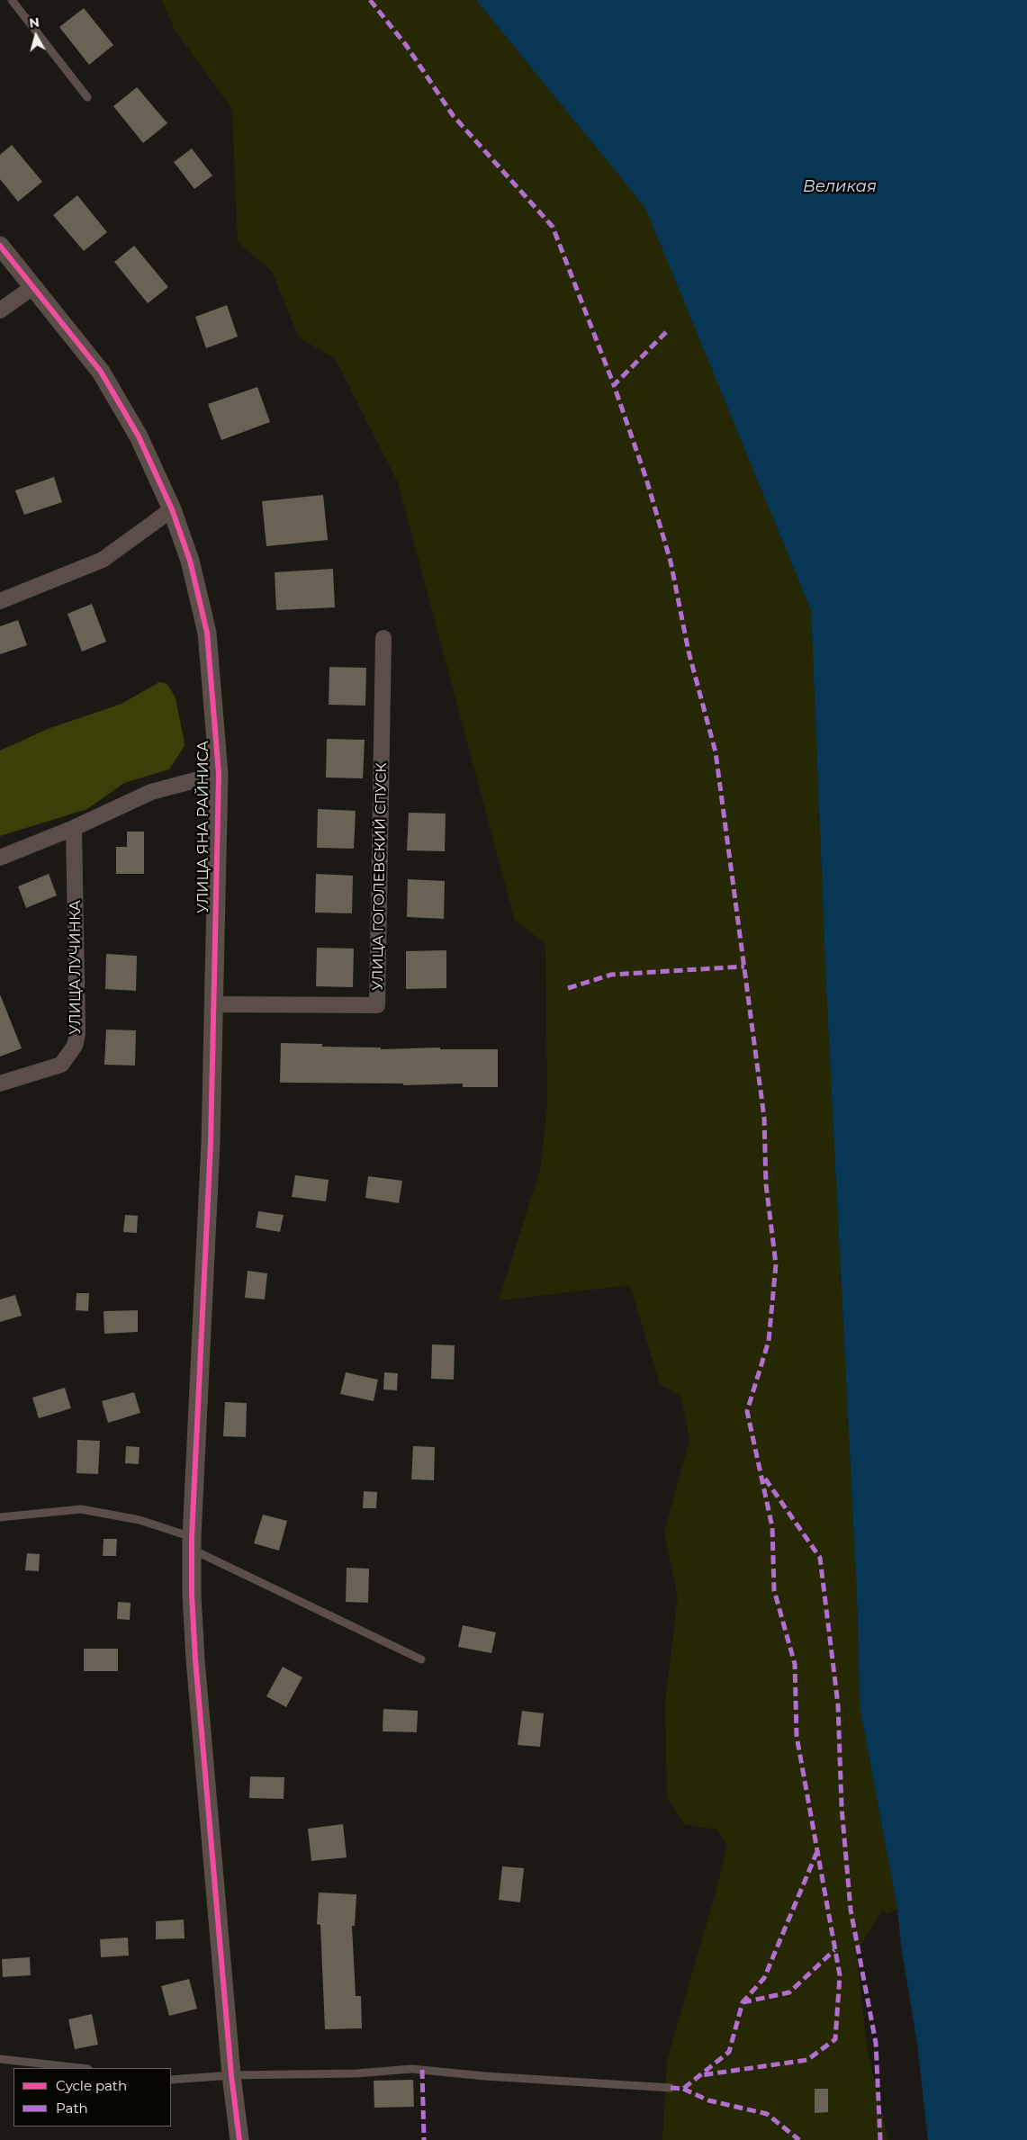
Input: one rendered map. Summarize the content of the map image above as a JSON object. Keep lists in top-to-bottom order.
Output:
{
  "streets": {
    "street": ["УЛИЦА ЯНА РАЙНИСА", "УЛИЦА ГОГОЛЕВСКИЙ СПУСК", "УЛИЦА ЛУЧИНКА"]
  },
  "crossings": [
    ["УЛИЦА ЯНА РАЙНИСА", "УЛИЦА ГОГОЛЕВСКИЙ СПУСК"]
  ],
  "water": ["Великая"],
  "legend": ["Cycle path", "Path"],
  "north": "top"
}
